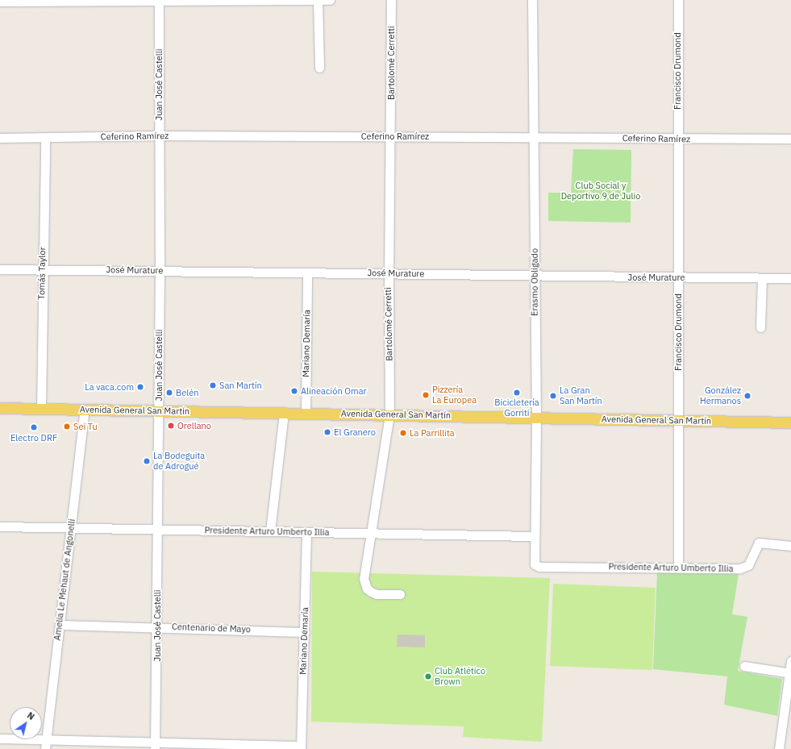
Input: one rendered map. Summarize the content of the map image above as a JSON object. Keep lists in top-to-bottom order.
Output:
{
  "streets": {
    "main road": ["Avenida General San Martín"],
    "street": [
      "Bartolomé Cerretti",
      "Francisco Drumond",
      "Juan José Castelli",
      "Ceferino Ramírez",
      "José Murature",
      "Tomás Taylor",
      "Erasmo Obligado",
      "Mariano Demaría",
      "Presidente Arturo Umberto Illia",
      "Amelia Le Mehaut de Angonelli",
      "Centenario de Mayo"
    ]
  },
  "crossings": [
    ["Bartolomé Cerretti", "Ceferino Ramírez"],
    ["Bartolomé Cerretti", "José Murature"],
    ["Bartolomé Cerretti", "Avenida General San Martín"],
    ["Bartolomé Cerretti", "Presidente Arturo Umberto Illia"],
    ["Francisco Drumond", "Ceferino Ramírez"],
    ["Francisco Drumond", "José Murature"],
    ["Francisco Drumond", "Avenida General San Martín"],
    ["Francisco Drumond", "Presidente Arturo Umberto Illia"],
    ["Juan José Castelli", "Ceferino Ramírez"],
    ["Juan José Castelli", "José Murature"],
    ["Juan José Castelli", "Avenida General San Martín"],
    ["Juan José Castelli", "Presidente Arturo Umberto Illia"],
    ["Juan José Castelli", "Centenario de Mayo"],
    ["Ceferino Ramírez", "Tomás Taylor"],
    ["Ceferino Ramírez", "Erasmo Obligado"],
    ["José Murature", "Tomás Taylor"],
    ["José Murature", "Erasmo Obligado"],
    ["José Murature", "Mariano Demaría"],
    ["Tomás Taylor", "Avenida General San Martín"],
    ["Erasmo Obligado", "Avenida General San Martín"],
    ["Erasmo Obligado", "Presidente Arturo Umberto Illia"],
    ["Mariano Demaría", "Avenida General San Martín"],
    ["Mariano Demaría", "Presidente Arturo Umberto Illia"],
    ["Mariano Demaría", "Centenario de Mayo"],
    ["Avenida General San Martín", "Amelia Le Mehaut de Angonelli"],
    ["Presidente Arturo Umberto Illia", "Amelia Le Mehaut de Angonelli"],
    ["Amelia Le Mehaut de Angonelli", "Centenario de Mayo"]
  ],
  "parks": ["Club Social y Deportivo 9 de Julio"],
  "places": [
    "San Martín",
    "La vaca.com",
    "Alineación Omar",
    "Belén",
    "Bicicletería Gorriti",
    "Pizzería La Europea",
    "La Gran San Martín",
    "González Hermanos",
    "Orellano",
    "Sei Tu",
    "Electro DRF",
    "El Granero",
    "La Parrillita",
    "La Bodeguita de Adrogué",
    "Club Atlético Brown"
  ],
  "north": "top right"
}
